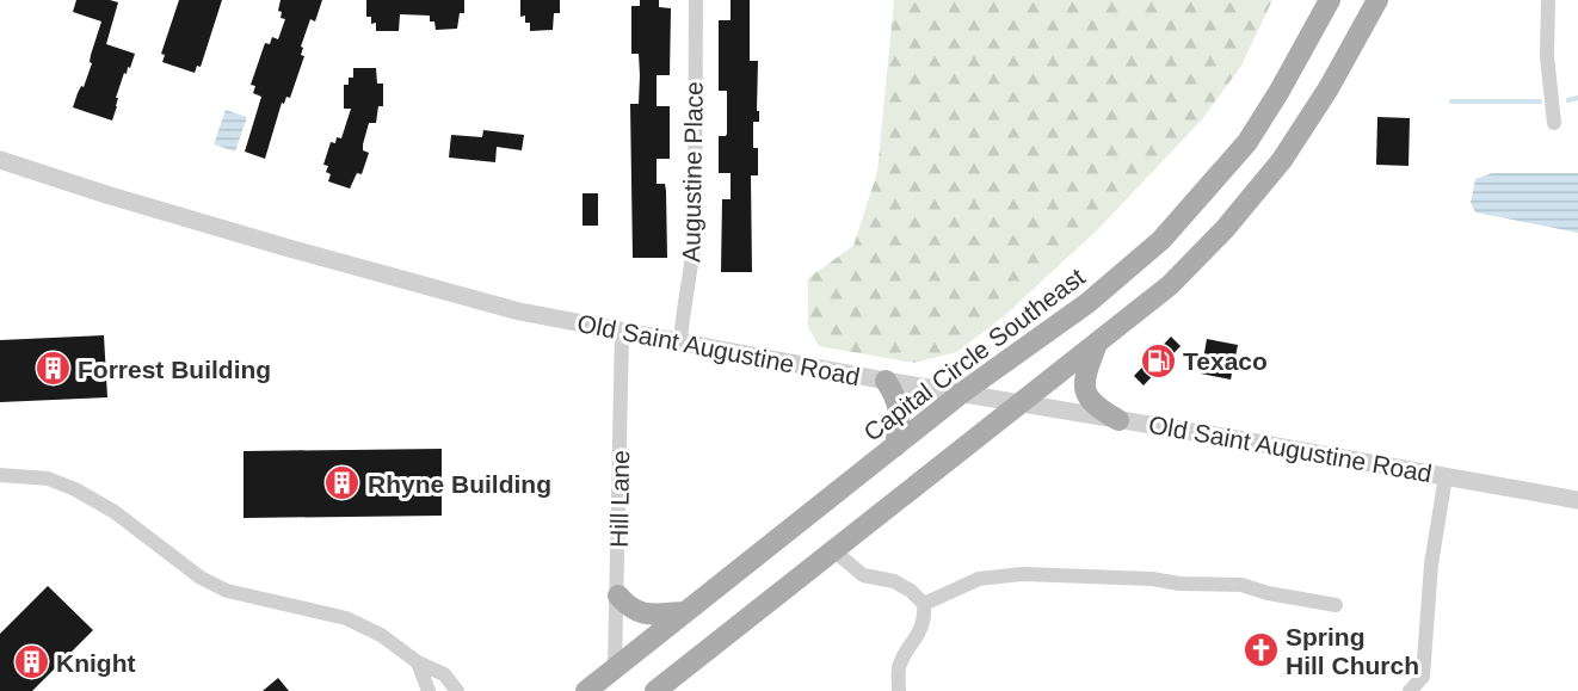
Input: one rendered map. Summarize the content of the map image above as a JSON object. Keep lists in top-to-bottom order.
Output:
{
  "streets": {
    "main road": ["Capital Circle Southeast"],
    "street": ["Augustine Place", "Old Saint Augustine Road", "Hill Lane"]
  },
  "crossings": [
    ["Augustine Place", "Old Saint Augustine Road"],
    ["Old Saint Augustine Road", "Capital Circle Southeast"],
    ["Old Saint Augustine Road", "Hill Lane"],
    ["Capital Circle Southeast", "Hill Lane"]
  ],
  "places": {
    "fuel station": ["Texaco"],
    "building": ["Forrest Building", "Rhyne Building", "Knight"],
    "church": ["Spring Hill Church"]
  }
}
